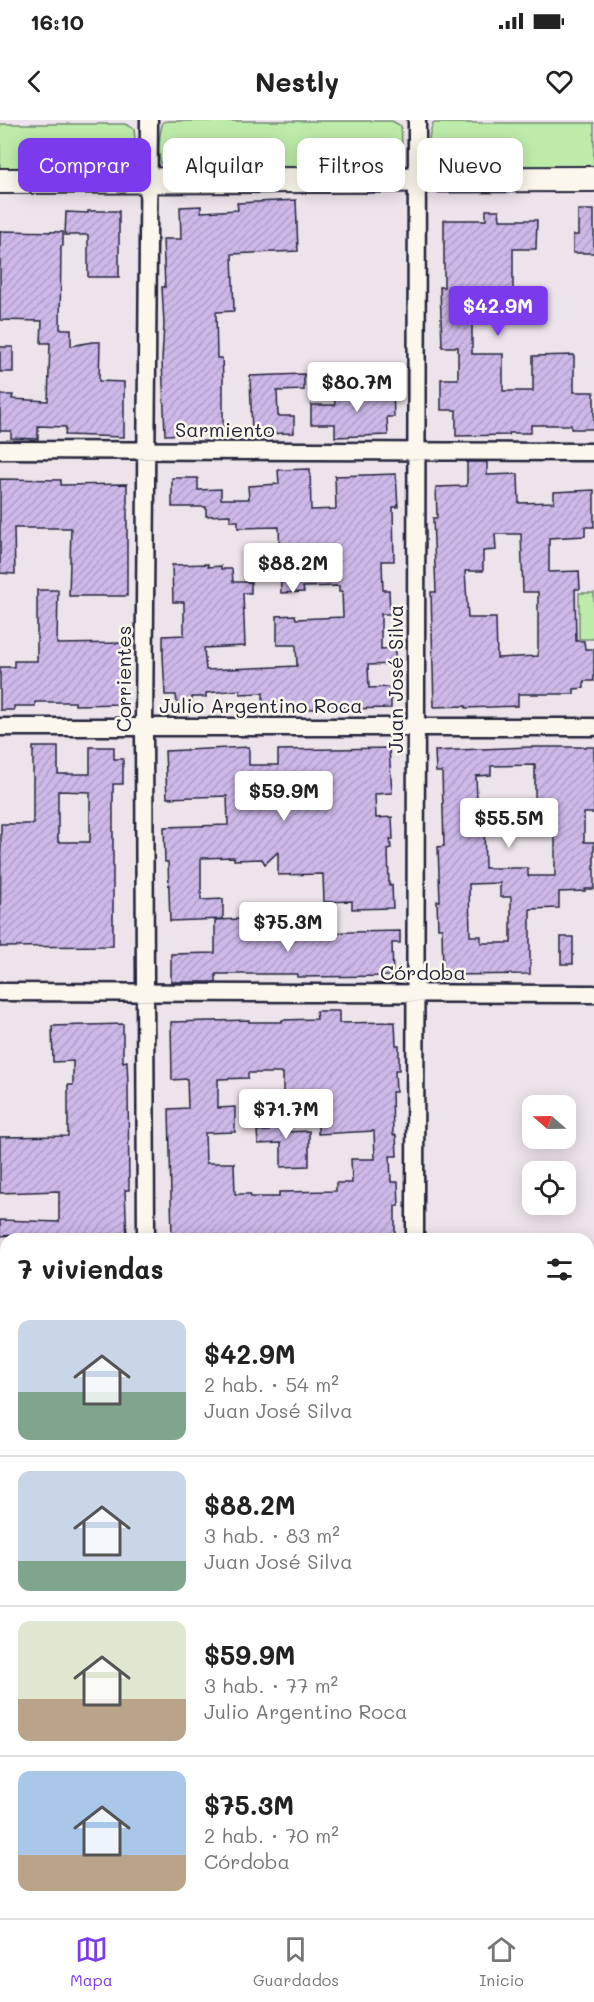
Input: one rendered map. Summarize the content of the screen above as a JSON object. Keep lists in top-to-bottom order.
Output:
{
  "streets": {
    "street": [
      "Sarmiento",
      "Corrientes",
      "Juan José Silva",
      "Julio Argentino Roca",
      "Córdoba"
    ]
  },
  "crossings": [
    ["Sarmiento", "Corrientes"],
    ["Sarmiento", "Juan José Silva"],
    ["Corrientes", "Julio Argentino Roca"],
    ["Corrientes", "Córdoba"],
    ["Juan José Silva", "Julio Argentino Roca"],
    ["Juan José Silva", "Córdoba"]
  ],
  "north": "left",
  "page": {
    "status": "16:10",
    "header": "Nestly",
    "chip": [
      "Comprar",
      "Alquilar",
      "Filtros",
      "Nuevo"
    ],
    "price": [
      "$42.9M",
      "$80.7M",
      "$88.2M",
      "$59.9M",
      "$55.5M",
      "$75.3M",
      "$71.7M"
    ],
    "heading": "7 viviendas",
    "list": [
      {
        "name": "$42.9M",
        "note": "2 hab. · 54 m² · Juan José Silva"
      },
      {
        "name": "$88.2M",
        "note": "3 hab. · 83 m² · Juan José Silva"
      },
      {
        "name": "$59.9M",
        "note": "3 hab. · 77 m² · Julio Argentino Roca"
      },
      {
        "name": "$75.3M",
        "note": "2 hab. · 70 m² · Córdoba"
      }
    ],
    "tabs": ["Mapa", "Guardados", "Inicio"]
  }
}
